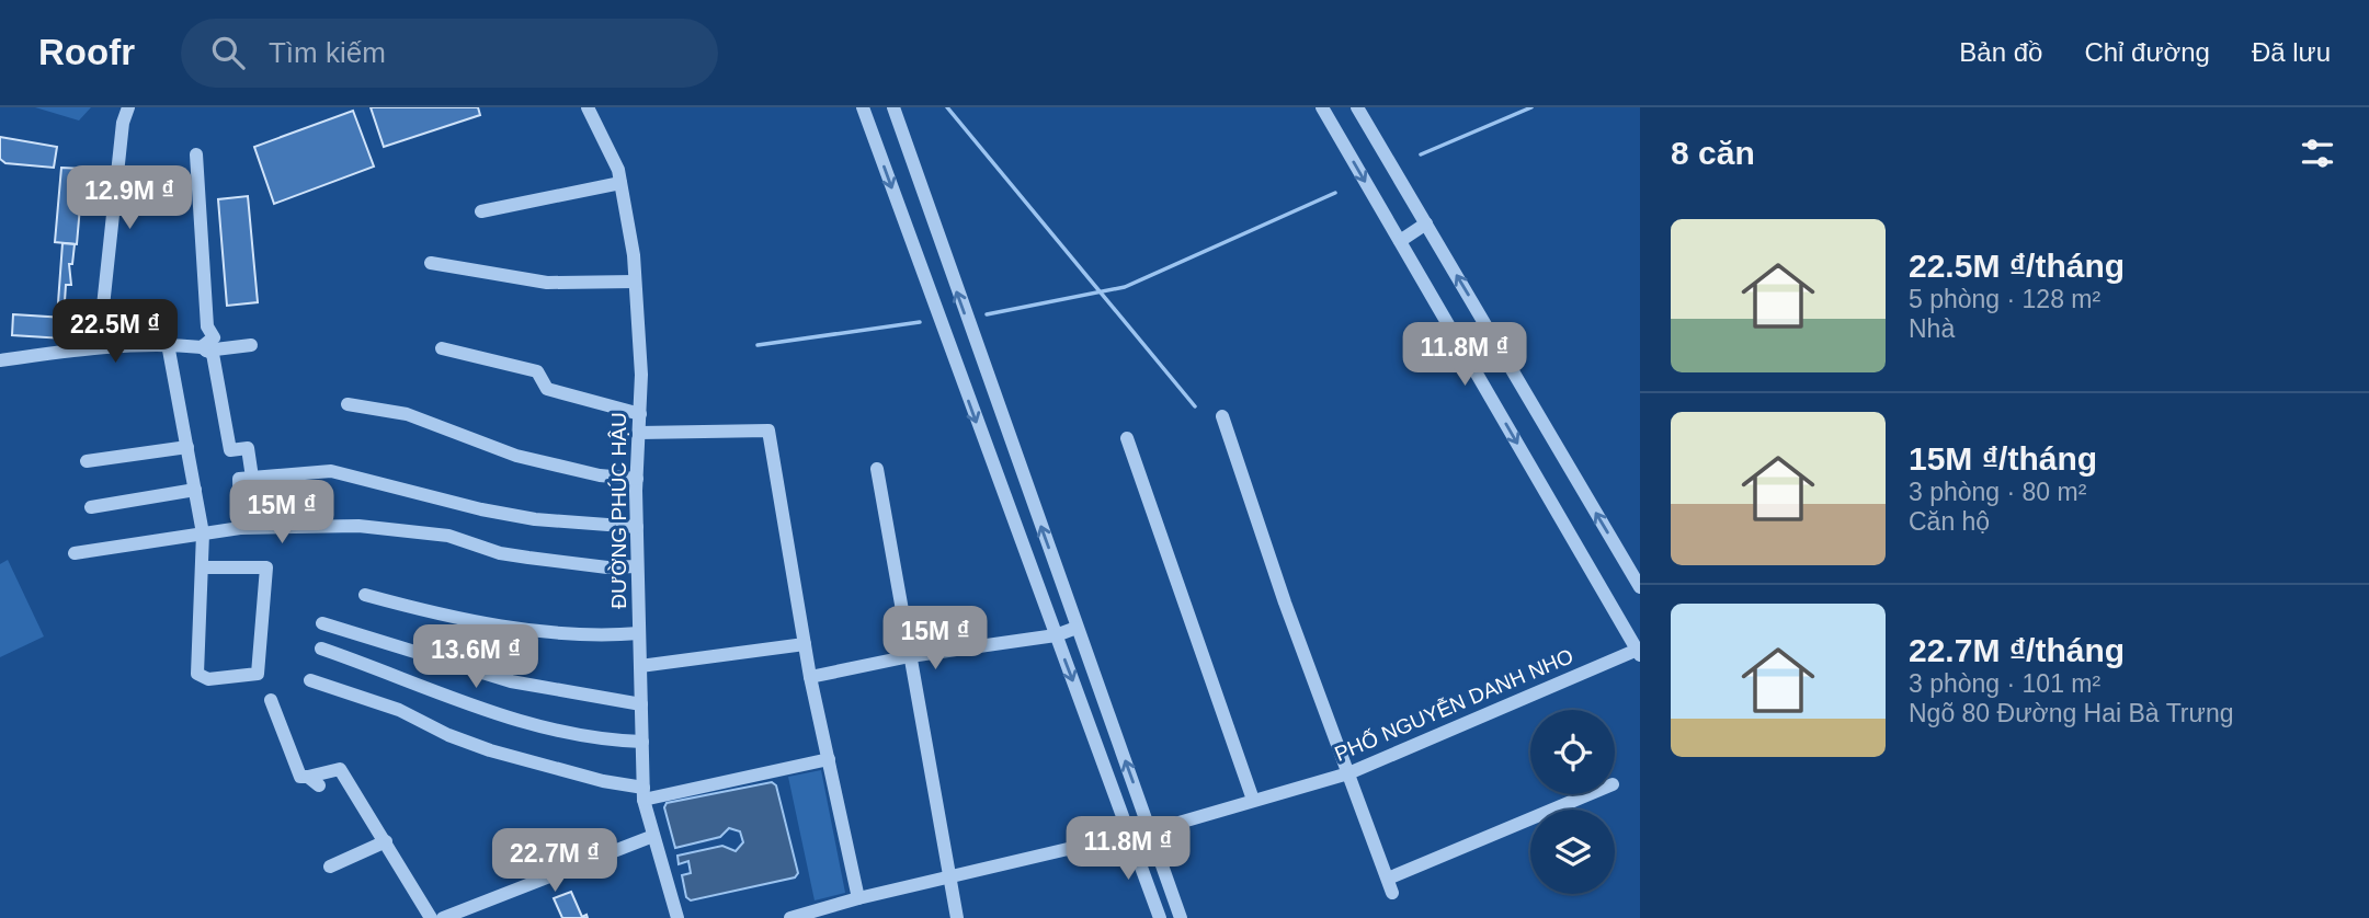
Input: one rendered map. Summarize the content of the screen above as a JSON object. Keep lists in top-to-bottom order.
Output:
{
  "streets": {
    "street": ["ĐƯỜNG PHÚC HẬU", "PHỐ NGUYỄN DANH NHO"]
  },
  "page": {
    "header": "Roofr",
    "search": "Tìm kiếm",
    "nav": ["Bản đồ", "Chỉ đường", "Đã lưu"],
    "heading": "8 căn",
    "price": [
      "12.9M ₫",
      "22.5M ₫",
      "11.8M ₫",
      "15M ₫",
      "15M ₫",
      "13.6M ₫",
      "11.8M ₫",
      "22.7M ₫"
    ],
    "list": [
      {
        "name": "22.5M ₫/tháng",
        "note": "5 phòng · 128 m² · Nhà"
      },
      {
        "name": "15M ₫/tháng",
        "note": "3 phòng · 80 m² · Căn hộ"
      },
      {
        "name": "22.7M ₫/tháng",
        "note": "3 phòng · 101 m² · Ngõ 80 Đường Hai Bà Trưng"
      }
    ]
  }
}
